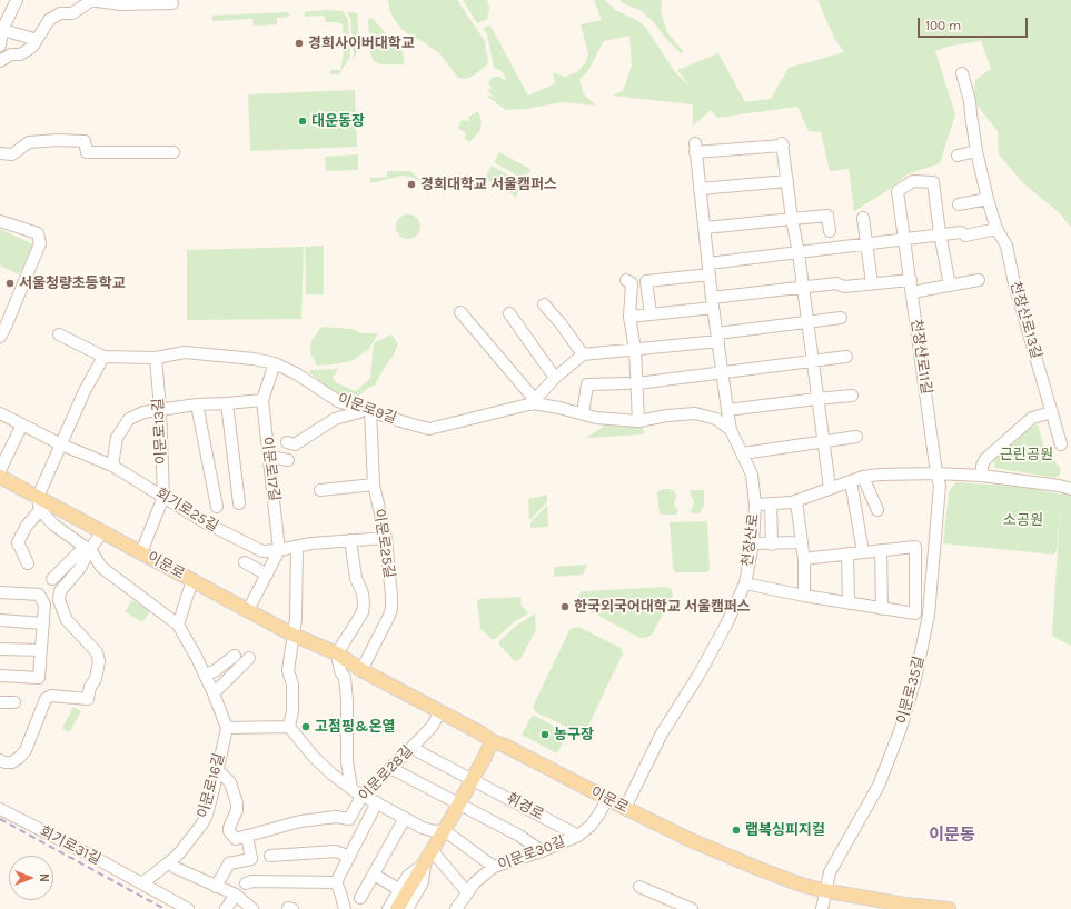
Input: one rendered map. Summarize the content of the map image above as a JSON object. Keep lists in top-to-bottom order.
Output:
{
  "streets": {
    "main road": ["이문로"],
    "street": [
      "천장산로13길",
      "천장산로11길",
      "이문로9길",
      "이문로13길",
      "이문로17길",
      "회기로25길",
      "천장산로",
      "이문로25길",
      "이문로35길",
      "이문로28길",
      "이문로16길",
      "휘경로",
      "회기로31길",
      "이문로30길"
    ]
  },
  "crossings": [
    ["천장산로11길", "천장산로"],
    ["천장산로11길", "이문로35길"],
    ["이문로9길", "이문로13길"],
    ["이문로9길", "이문로17길"],
    ["이문로9길", "이문로25길"],
    ["이문로13길", "회기로25길"],
    ["이문로13길", "이문로"],
    ["이문로17길", "회기로25길"],
    ["회기로25길", "이문로25길"],
    ["천장산로", "이문로"],
    ["천장산로", "이문로35길"],
    ["이문로25길", "이문로"],
    ["이문로", "이문로35길"],
    ["이문로", "이문로28길"],
    ["이문로", "이문로30길"],
    ["이문로28길", "휘경로"],
    ["이문로16길", "회기로31길"],
    ["휘경로", "이문로30길"]
  ],
  "districts": ["이문동"],
  "parks": ["근린공원", "소공원"],
  "places": [
    "경희사이버대학교",
    "대운동장",
    "경희대학교 서울캠퍼스",
    "서울청량초등학교",
    "한국외국어대학교 서울캠퍼스",
    "고점핑&온열",
    "농구장",
    "랩복싱피지컬"
  ],
  "scale_bar": "100 m",
  "north": "right"
}
